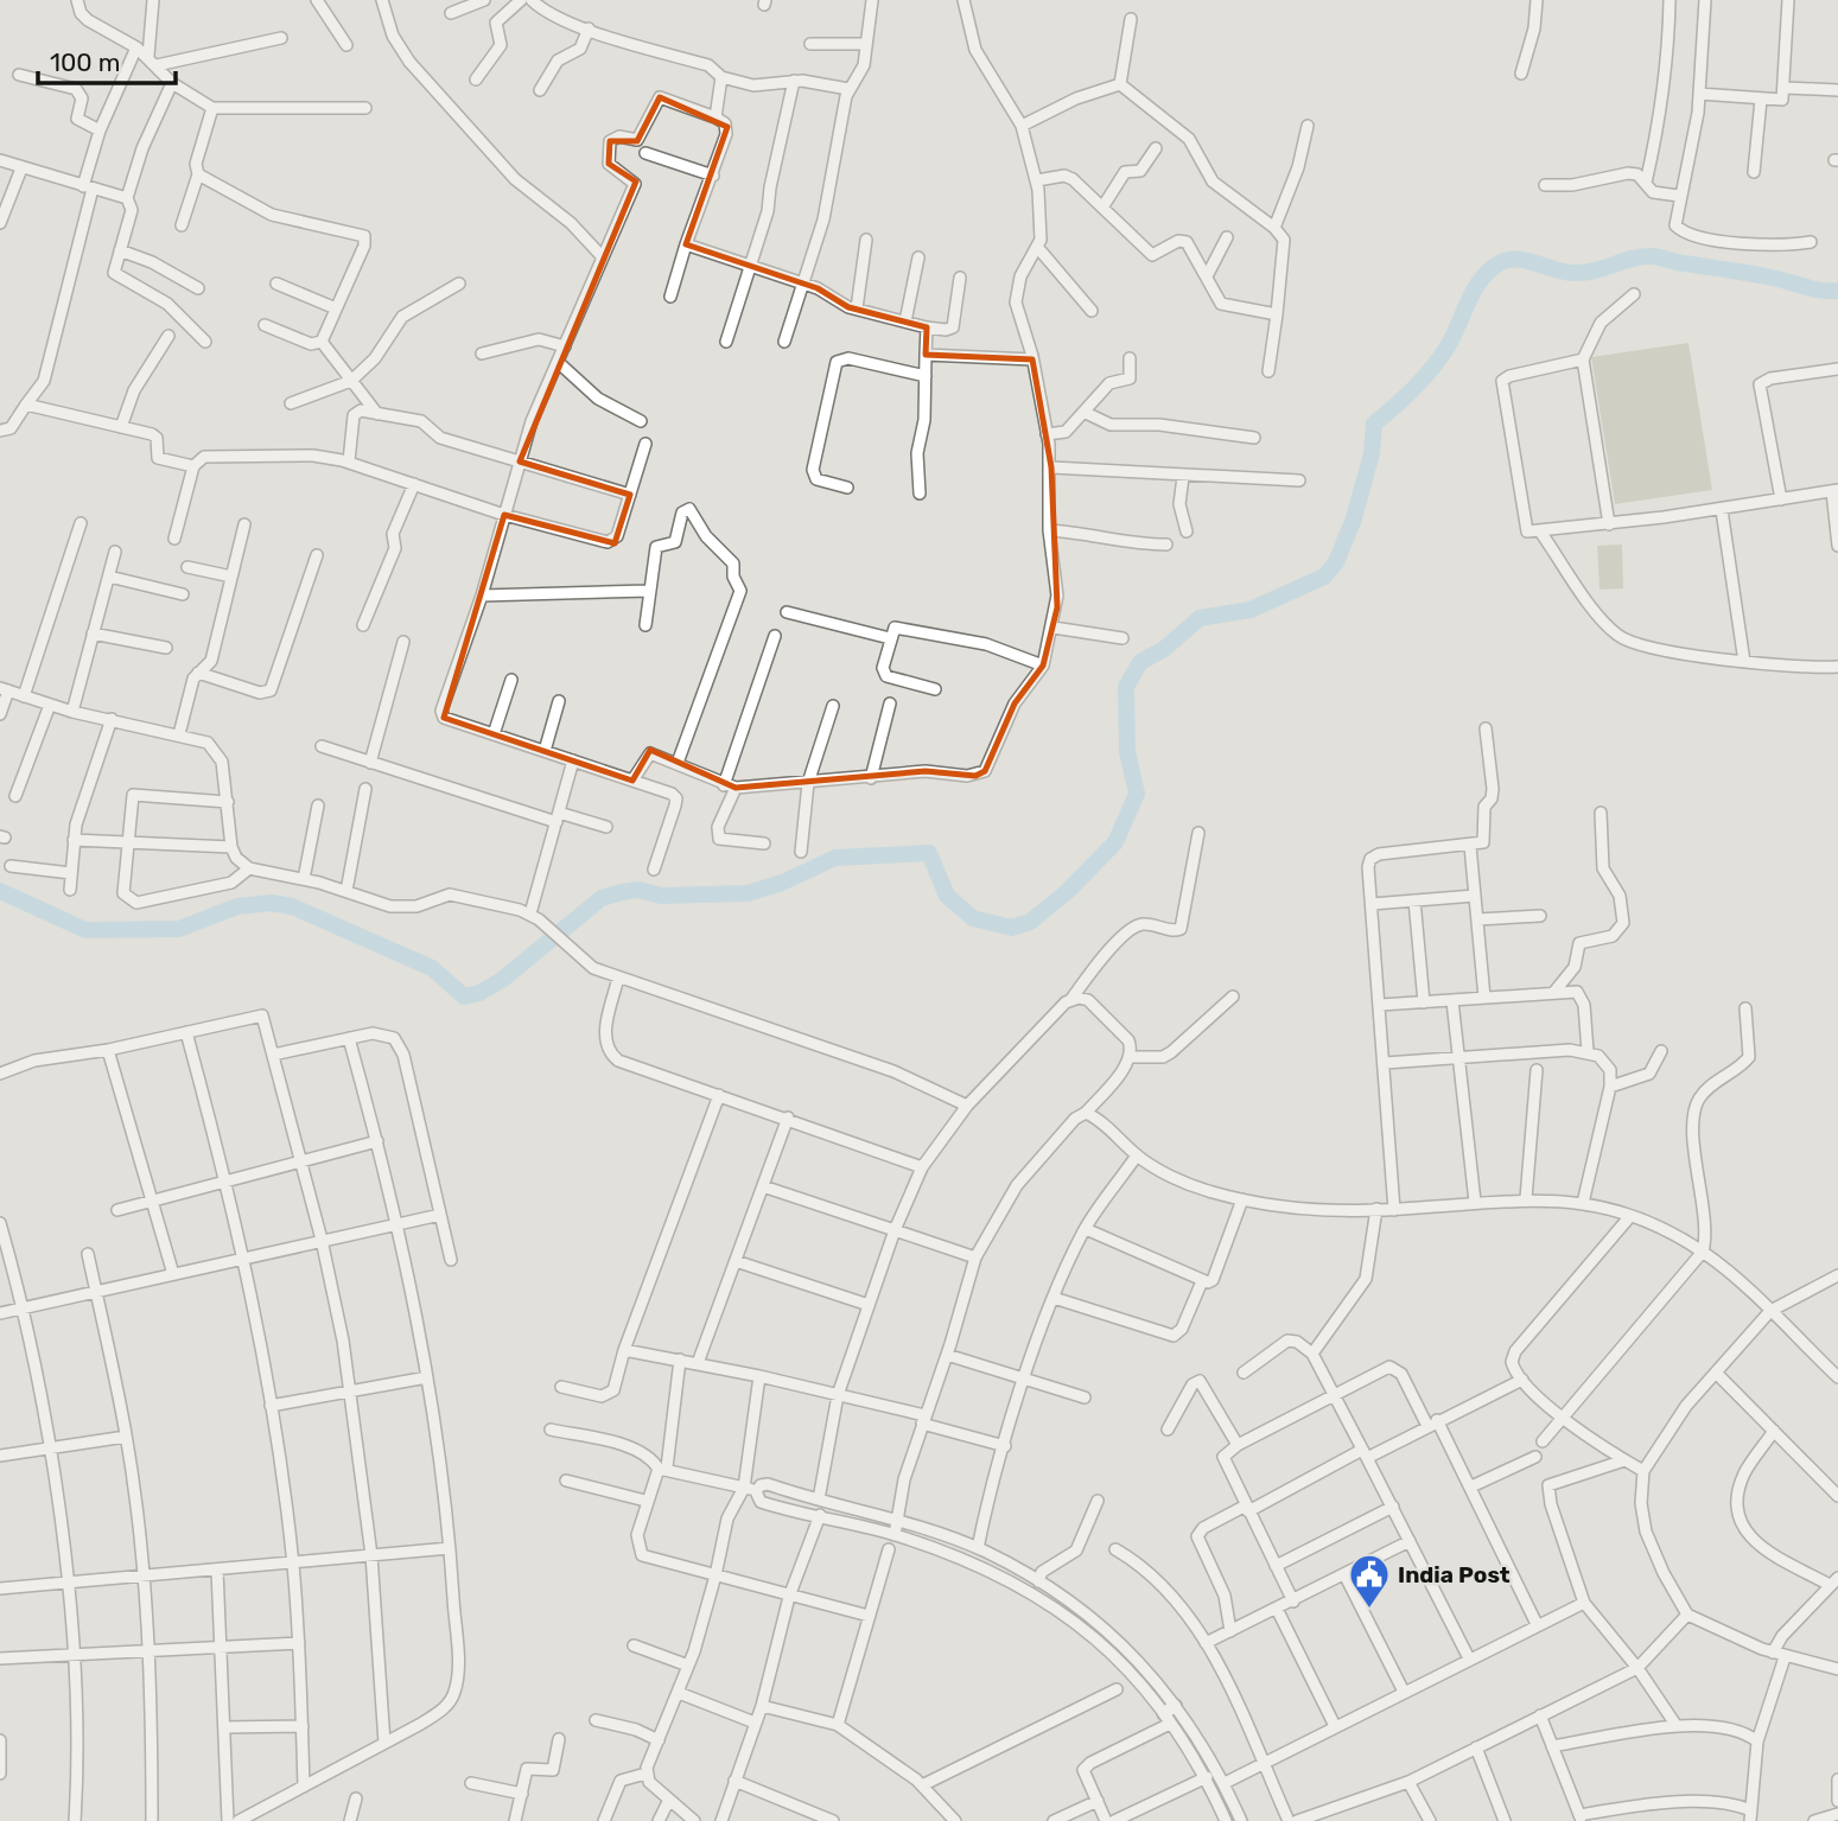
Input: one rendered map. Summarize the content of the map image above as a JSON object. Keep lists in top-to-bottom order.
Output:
{
  "places": {
    "public building": ["India Post"]
  },
  "scale_bar": "100 m"
}
